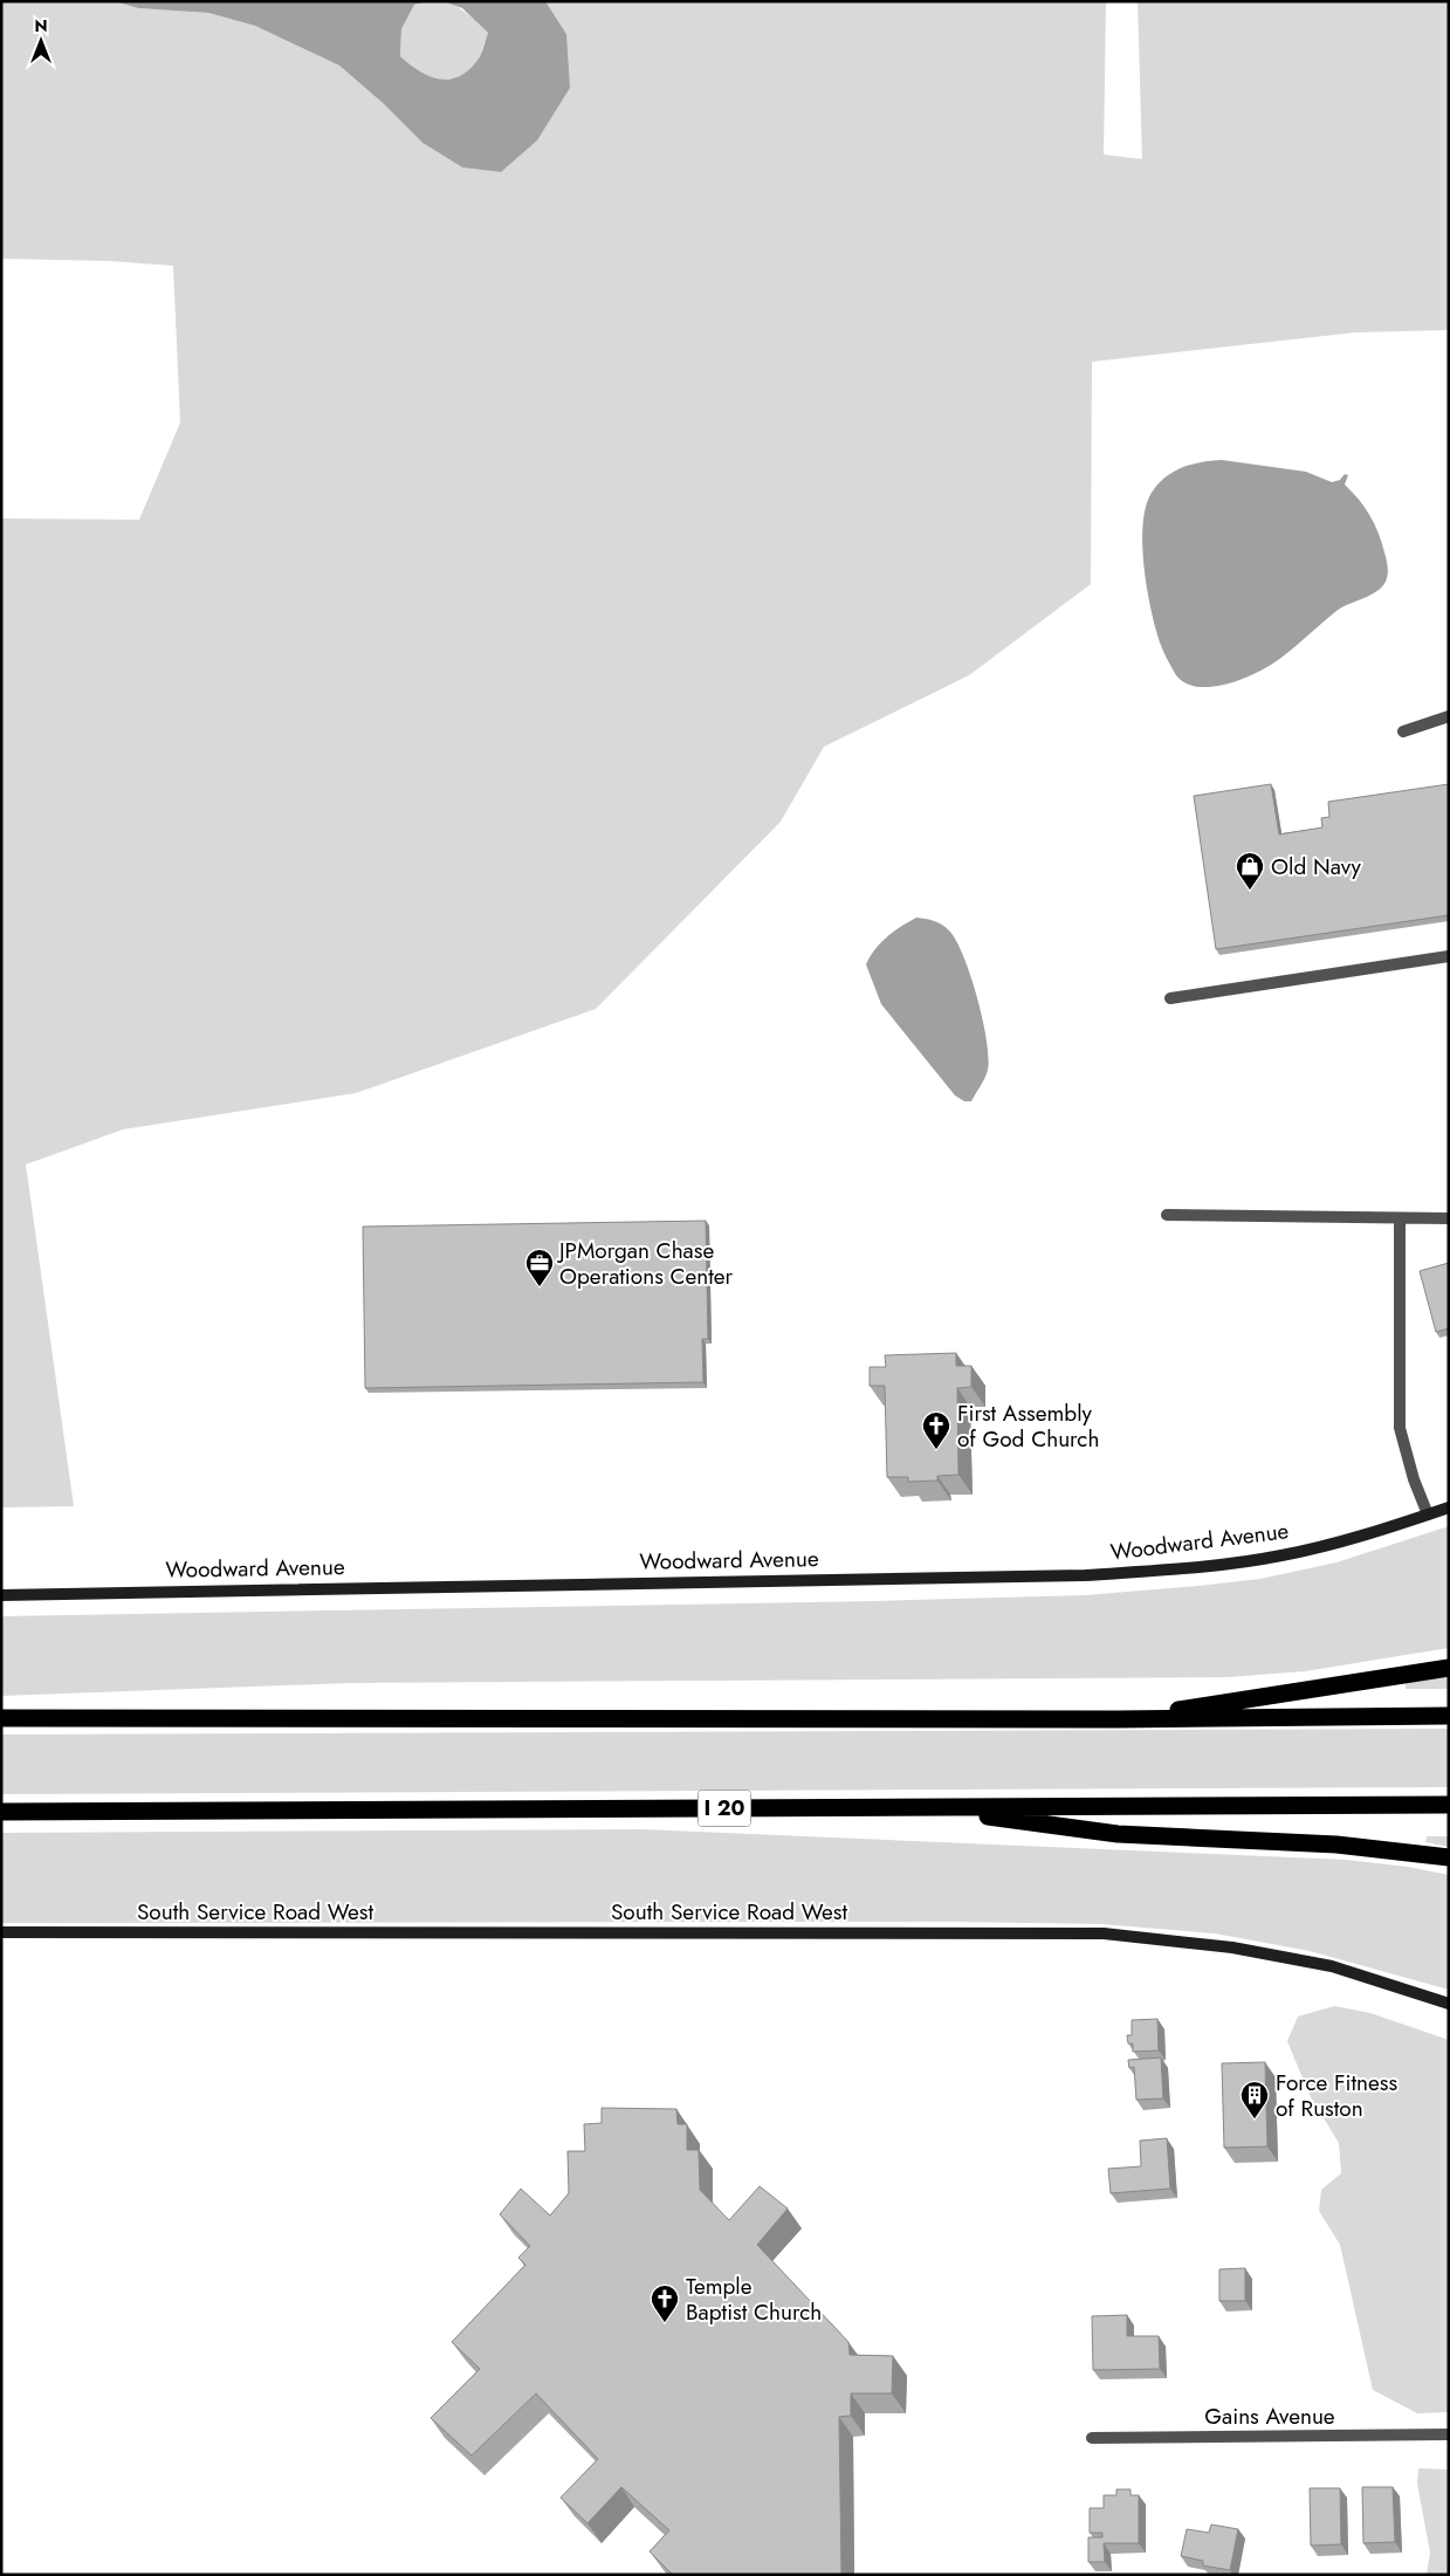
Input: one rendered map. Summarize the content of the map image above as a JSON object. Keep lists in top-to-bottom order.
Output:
{
  "streets": {
    "highway": ["I 20"],
    "main road": ["Woodward Avenue", "South Service Road West"],
    "street": ["Gains Avenue"]
  },
  "places": {
    "shop": ["Old Navy"],
    "office": ["JPMorgan Chase Operations Center"],
    "church": ["First Assembly of God Church", "Temple Baptist Church"],
    "building": ["Force Fitness of Ruston"]
  },
  "north": "top"
}
